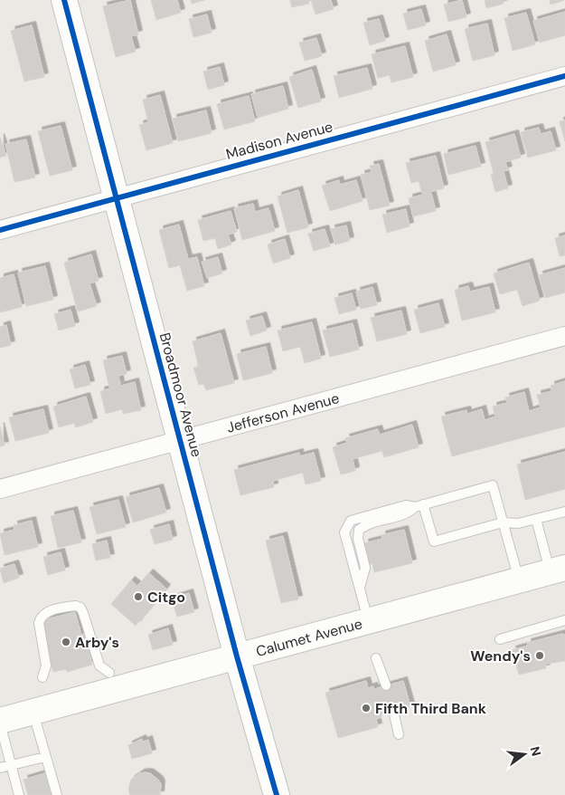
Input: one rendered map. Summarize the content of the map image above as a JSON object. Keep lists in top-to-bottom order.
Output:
{
  "streets": {
    "street": [
      "Madison Avenue",
      "Broadmoor Avenue",
      "Jefferson Avenue",
      "Calumet Avenue"
    ]
  },
  "crossings": [
    ["Madison Avenue", "Broadmoor Avenue"],
    ["Broadmoor Avenue", "Jefferson Avenue"],
    ["Broadmoor Avenue", "Calumet Avenue"]
  ],
  "places": [
    "Citgo",
    "Arby's",
    "Wendy's",
    "Fifth Third Bank"
  ],
  "north": "right"
}
